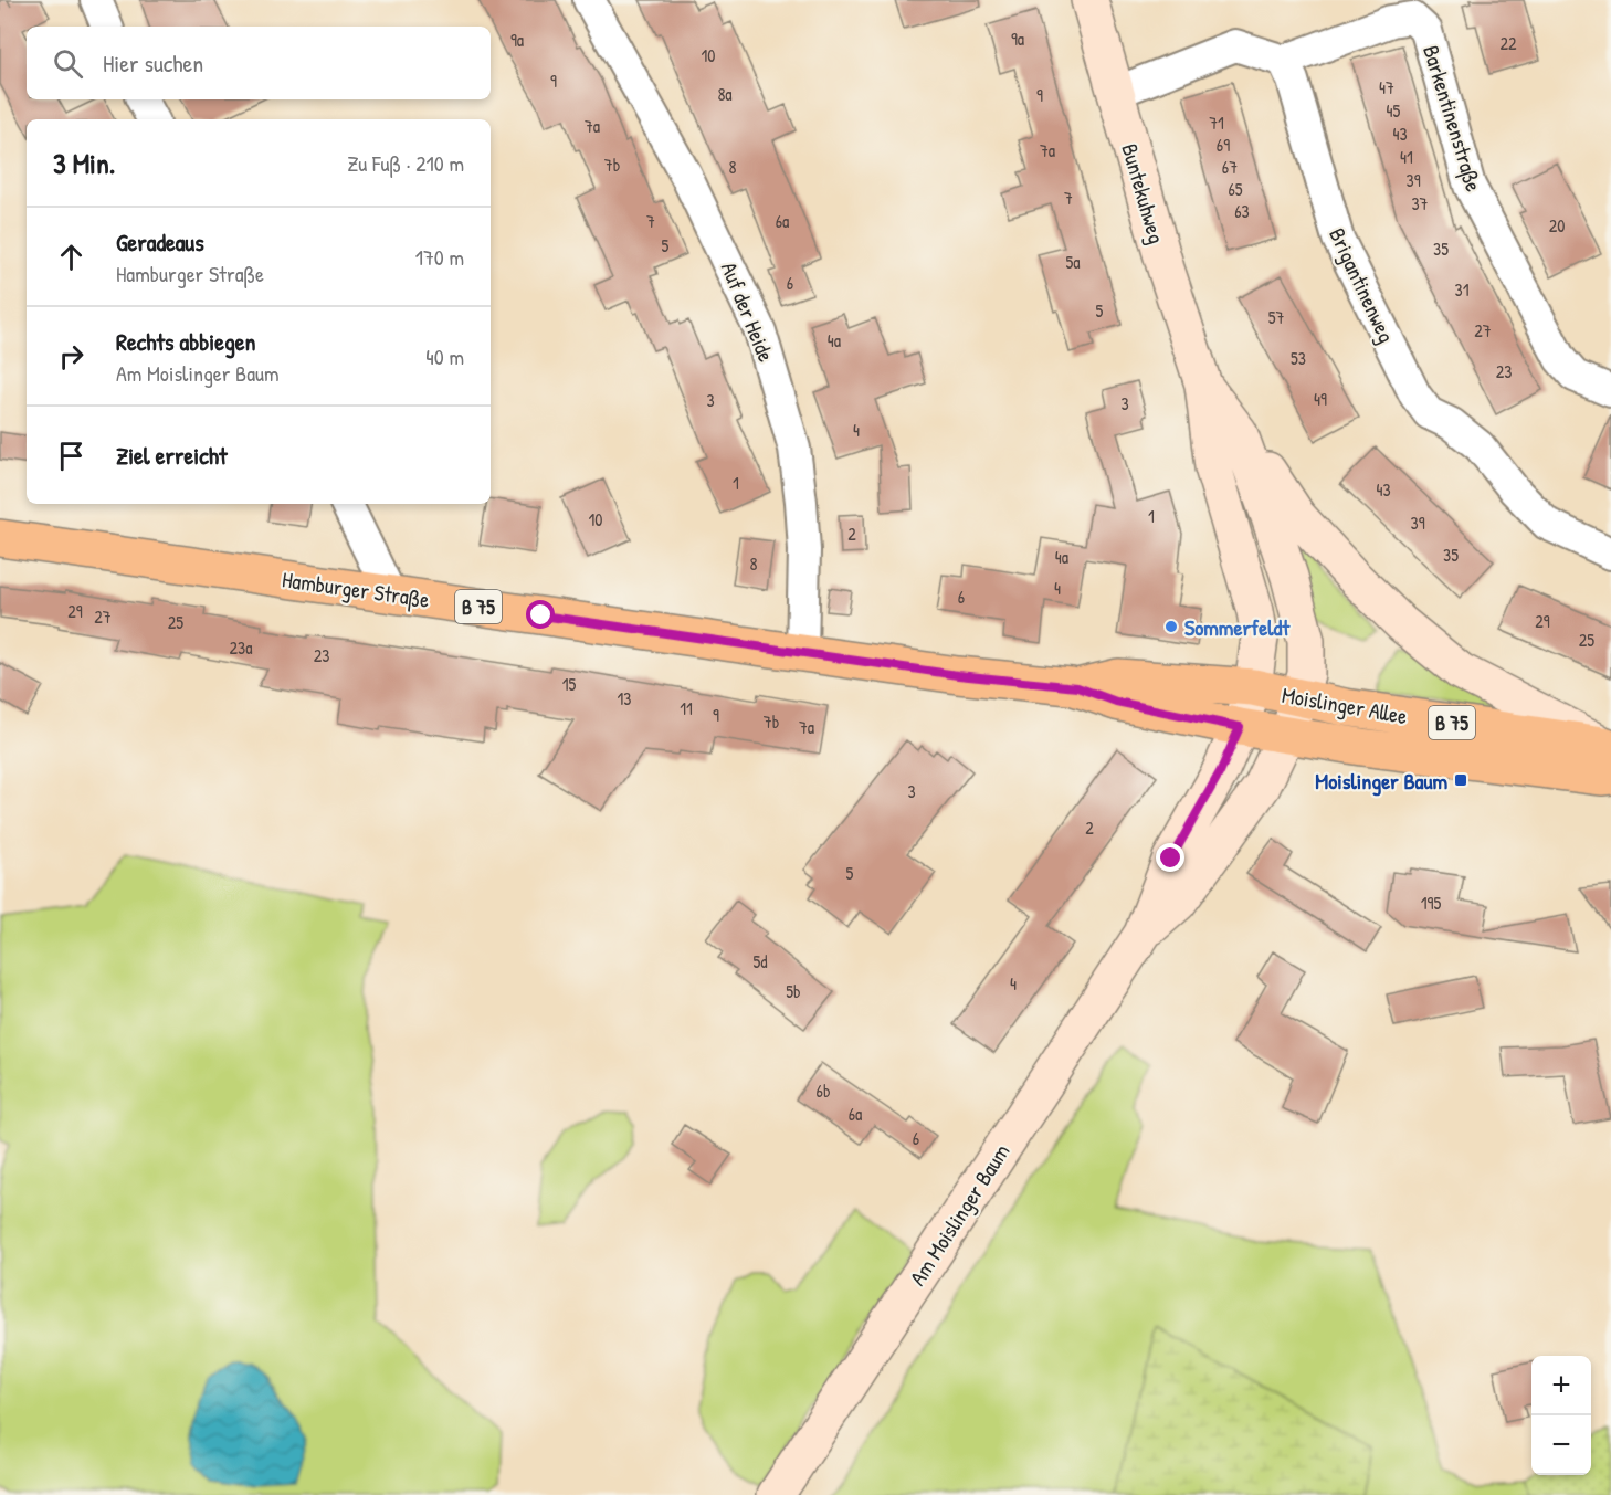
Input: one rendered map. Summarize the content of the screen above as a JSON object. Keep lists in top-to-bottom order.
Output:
{
  "streets": {
    "main road": [
      "Buntekuhweg",
      "Hamburger Straße",
      "B 75",
      "Moislinger Allee",
      "Am Moislinger Baum"
    ],
    "street": ["Barkentinenstraße", "Brigantinenweg", "Auf der Heide"]
  },
  "crossings": [
    ["Barkentinenstraße", "Brigantinenweg"],
    ["Buntekuhweg", "Hamburger Straße"],
    ["Buntekuhweg", "Moislinger Allee"],
    ["Buntekuhweg", "Am Moislinger Baum"],
    ["Auf der Heide", "Hamburger Straße"],
    ["Hamburger Straße", "Moislinger Allee"],
    ["Hamburger Straße", "Am Moislinger Baum"],
    ["Moislinger Allee", "Am Moislinger Baum"]
  ],
  "places": {
    "other": ["Sommerfeldt"],
    "transit": ["Moislinger Baum"]
  },
  "house_numbers": [
    "9a",
    "9a",
    "22",
    "10",
    "9",
    "47",
    "8a",
    "9",
    "45",
    "71",
    "7a",
    "43",
    "69",
    "7a",
    "41",
    "7b",
    "8",
    "67",
    "39",
    "65",
    "7",
    "37",
    "63",
    "7",
    "6a",
    "20",
    "5",
    "35",
    "5a",
    "6",
    "31",
    "5",
    "57",
    "27",
    "4a",
    "53",
    "23",
    "49",
    "3",
    "3",
    "4",
    "1",
    "43",
    "1",
    "10",
    "39",
    "2",
    "35",
    "4a",
    "8",
    "4",
    "6",
    "29",
    "27",
    "29",
    "25",
    "25",
    "23a",
    "23",
    "15",
    "13",
    "11",
    "9",
    "7b",
    "7a",
    "3",
    "2",
    "5",
    "195",
    "5d",
    "4",
    "5b",
    "6b",
    "6a",
    "6"
  ],
  "page": {
    "search": "Hier suchen",
    "heading": ["3 Min.", "Zu Fuß · 210 m"],
    "list": [
      ["Geradeaus", "Hamburger Straße", "170 m"],
      ["Rechts abbiegen", "Am Moislinger Baum", "40 m"],
      "Ziel erreicht"
    ],
    "map_buttons": ["+", "−"]
  }
}
